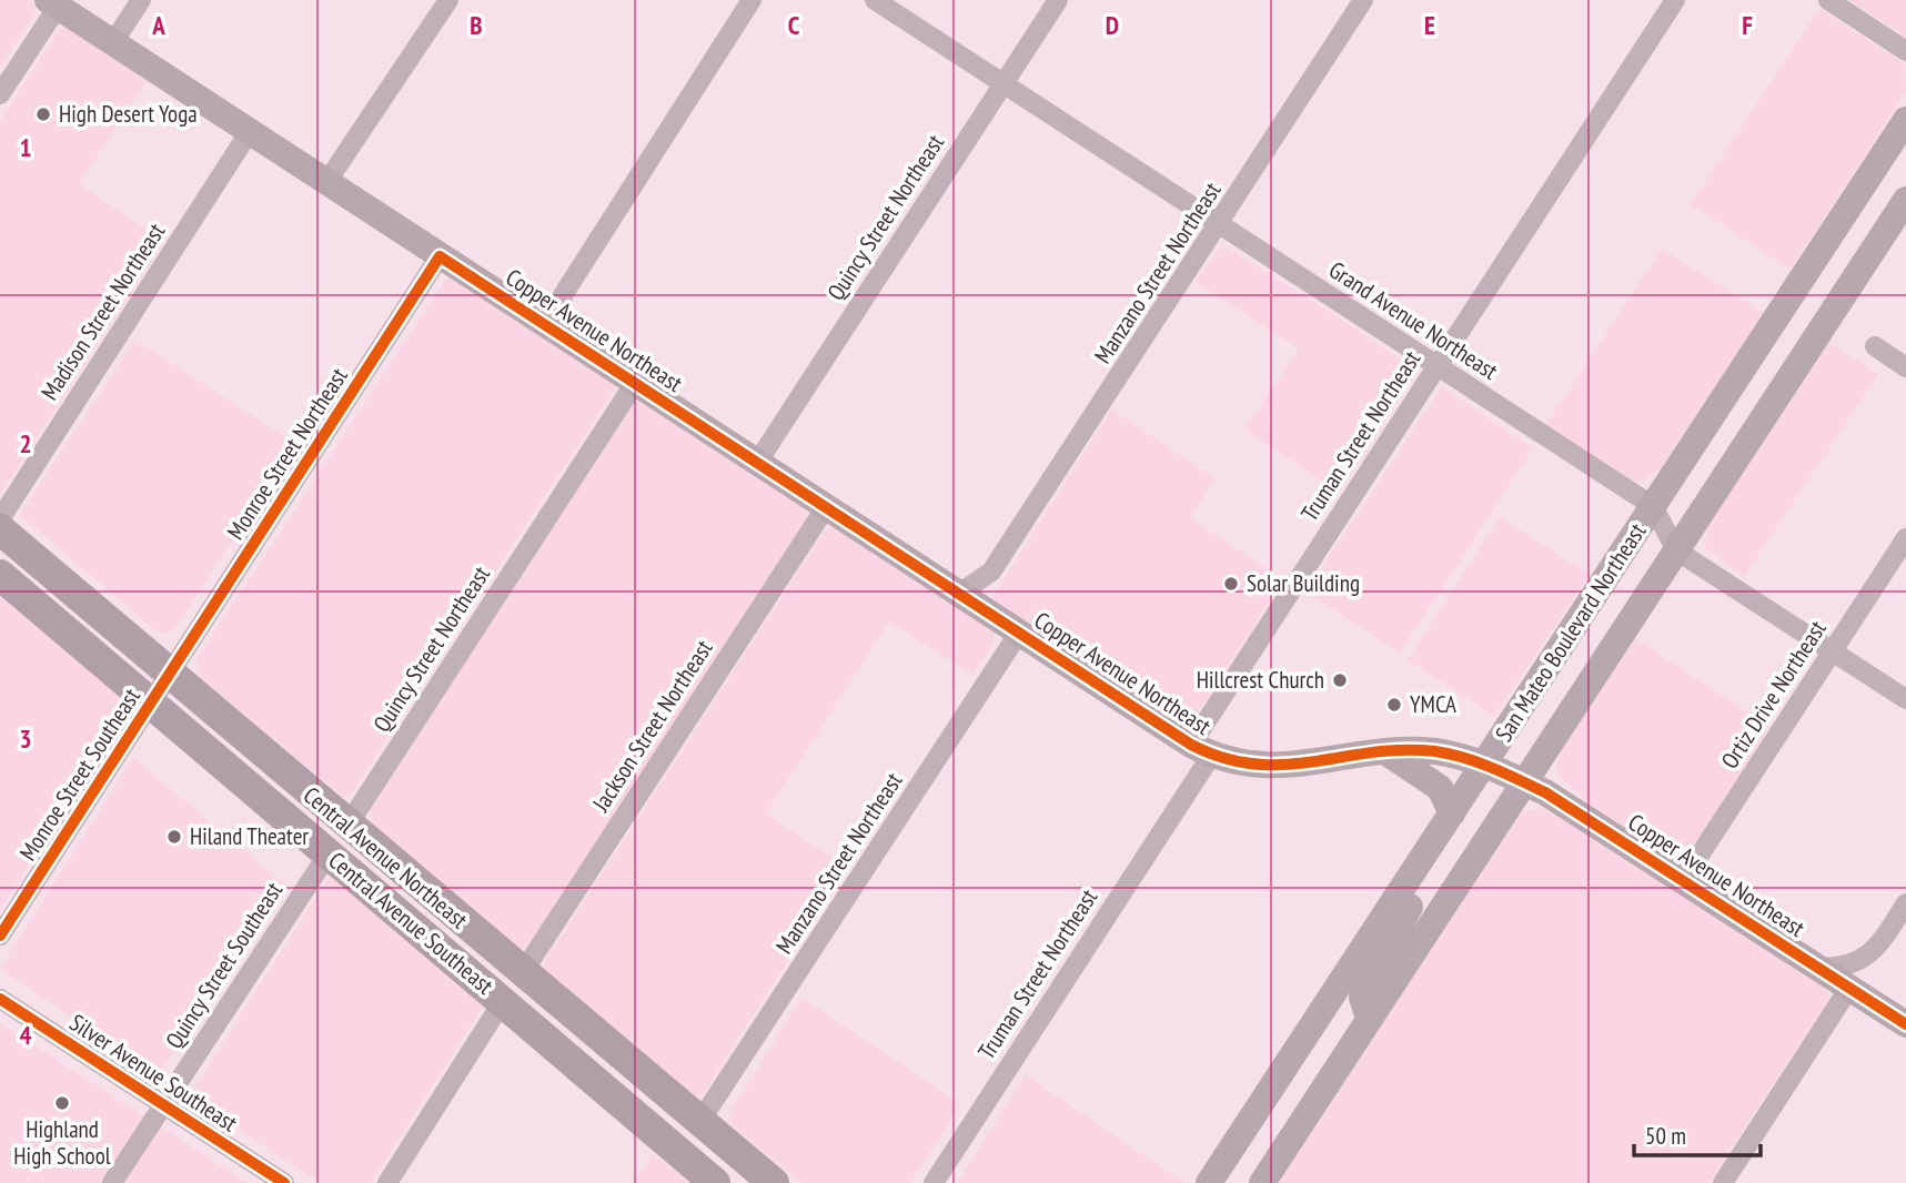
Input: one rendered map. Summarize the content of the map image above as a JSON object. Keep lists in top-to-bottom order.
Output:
{
  "streets": {
    "main road": [
      "Copper Avenue Northeast",
      "San Mateo Boulevard Northeast",
      "Central Avenue Northeast",
      "Central Avenue Southeast"
    ],
    "street": [
      "Quincy Street Northeast",
      "Manzano Street Northeast",
      "Madison Street Northeast",
      "Grand Avenue Northeast",
      "Truman Street Northeast",
      "Monroe Street Northeast",
      "Ortiz Drive Northeast",
      "Jackson Street Northeast",
      "Monroe Street Southeast",
      "Quincy Street Southeast",
      "Silver Avenue Southeast"
    ]
  },
  "crossings": [
    ["Quincy Street Northeast", "Grand Avenue Northeast"],
    ["Quincy Street Northeast", "Copper Avenue Northeast"],
    ["Quincy Street Northeast", "Central Avenue Northeast"],
    ["Manzano Street Northeast", "Grand Avenue Northeast"],
    ["Manzano Street Northeast", "Copper Avenue Northeast"],
    ["Manzano Street Northeast", "Central Avenue Northeast"],
    ["Madison Street Northeast", "Copper Avenue Northeast"],
    ["Grand Avenue Northeast", "Truman Street Northeast"],
    ["Grand Avenue Northeast", "San Mateo Boulevard Northeast"],
    ["Grand Avenue Northeast", "Ortiz Drive Northeast"],
    ["Copper Avenue Northeast", "Truman Street Northeast"],
    ["Copper Avenue Northeast", "Monroe Street Northeast"],
    ["Copper Avenue Northeast", "San Mateo Boulevard Northeast"],
    ["Copper Avenue Northeast", "Ortiz Drive Northeast"],
    ["Copper Avenue Northeast", "Jackson Street Northeast"],
    ["Monroe Street Northeast", "Monroe Street Southeast"],
    ["Monroe Street Northeast", "Central Avenue Northeast"],
    ["Jackson Street Northeast", "Central Avenue Northeast"],
    ["Monroe Street Southeast", "Central Avenue Northeast"],
    ["Monroe Street Southeast", "Central Avenue Southeast"],
    ["Central Avenue Southeast", "Quincy Street Southeast"],
    ["Quincy Street Southeast", "Silver Avenue Southeast"]
  ],
  "places": [
    "High Desert Yoga",
    "Solar Building",
    "Hillcrest Church",
    "YMCA",
    "Hiland Theater",
    "Highland High School"
  ],
  "scale_bar": "50 m",
  "grid": {
    "columns": [
      "A",
      "B",
      "C",
      "D",
      "E",
      "F"
    ],
    "rows": [
      "1",
      "2",
      "3",
      "4"
    ]
  }
}
